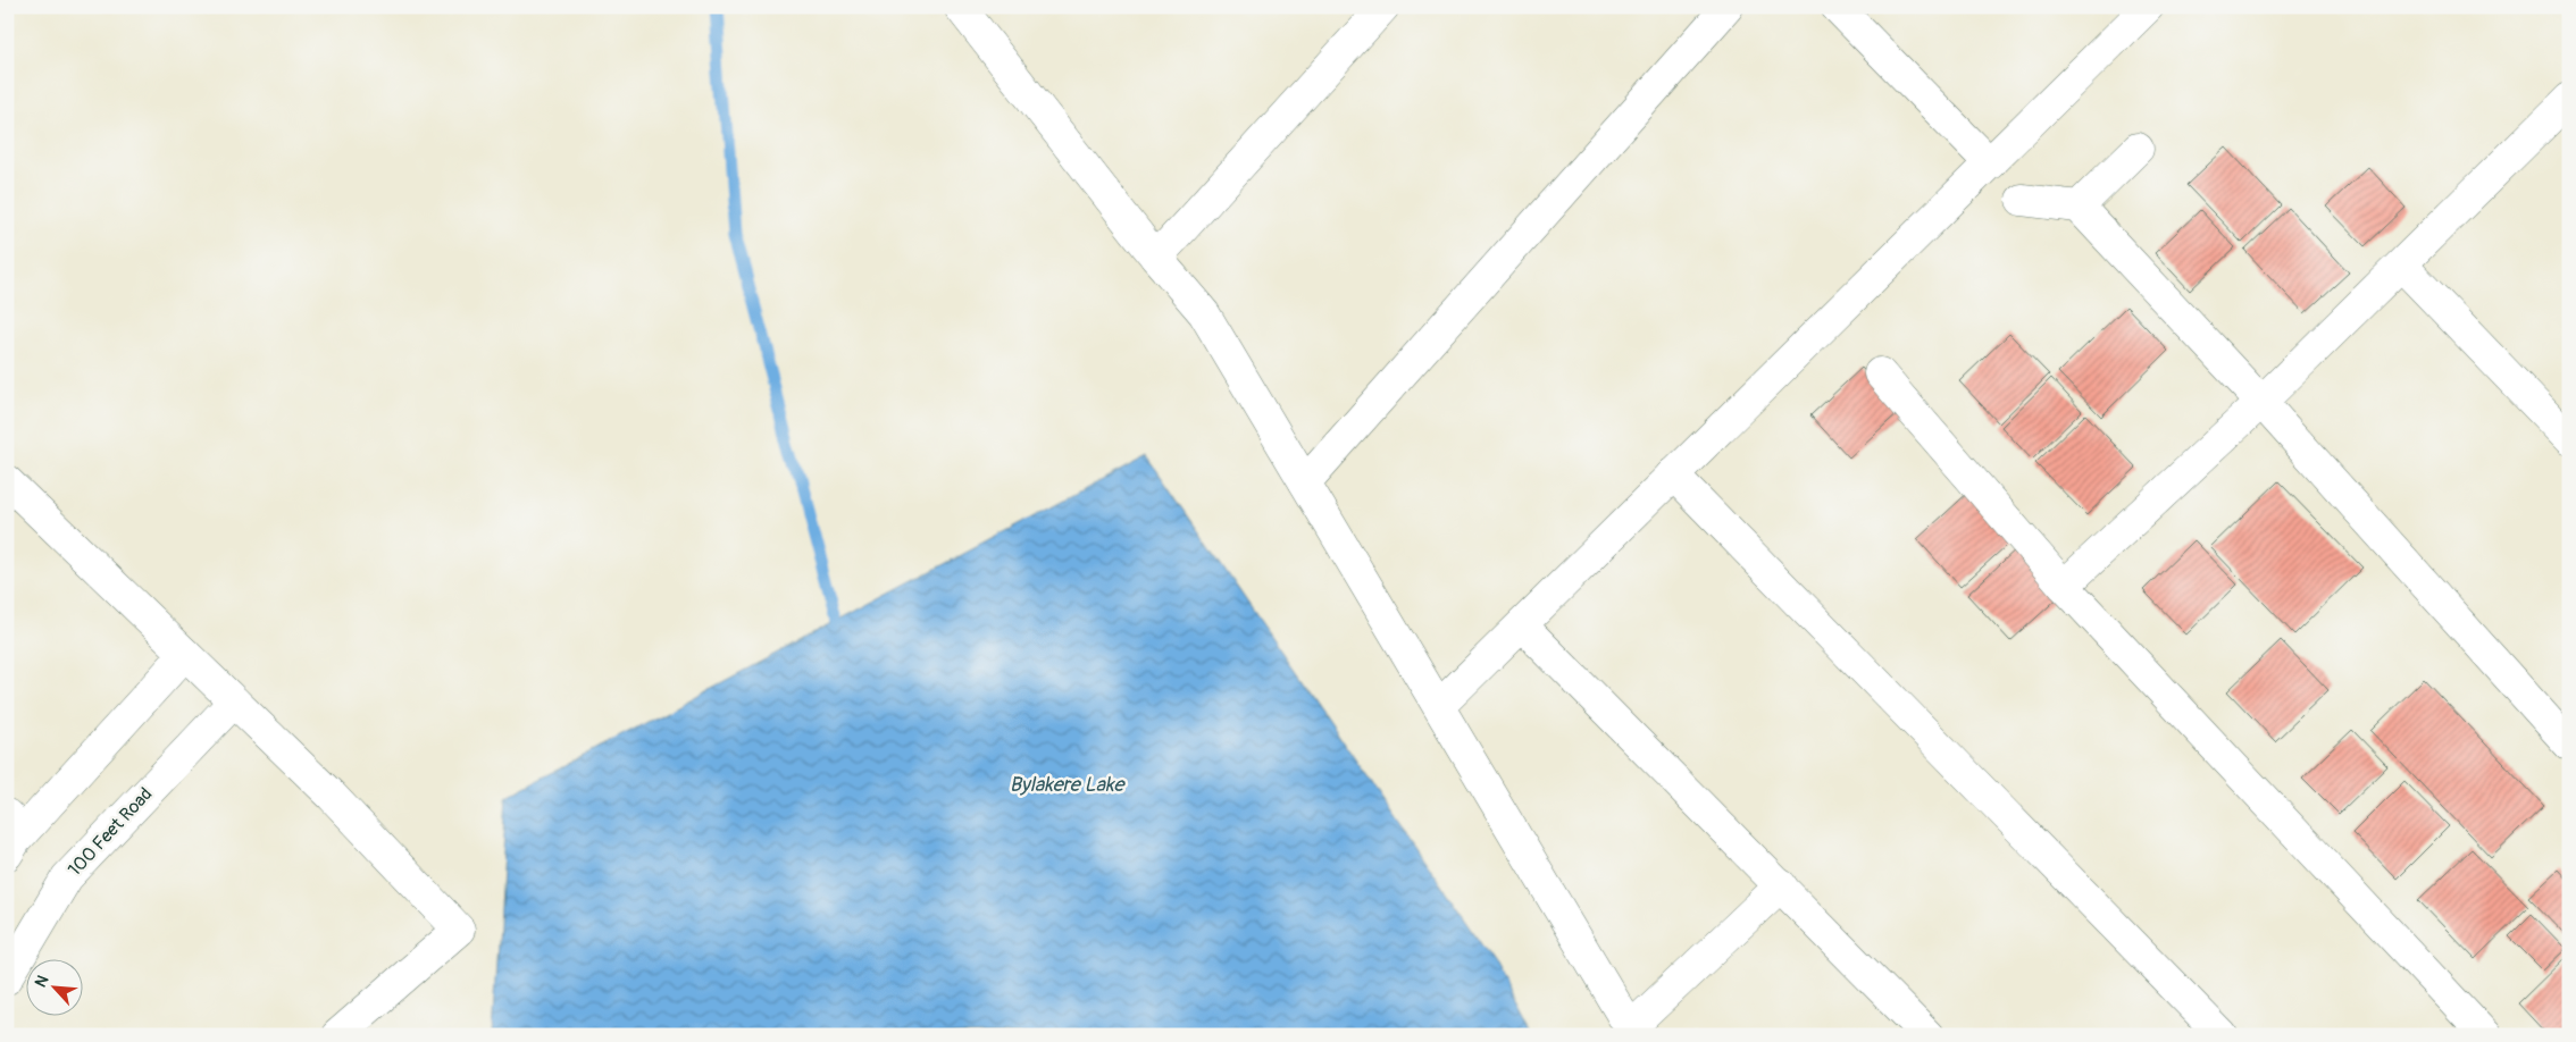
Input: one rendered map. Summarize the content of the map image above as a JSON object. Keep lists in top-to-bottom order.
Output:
{
  "streets": {
    "street": ["100 Feet Road"]
  },
  "water": ["Bylakere Lake"],
  "north": "top left"
}
